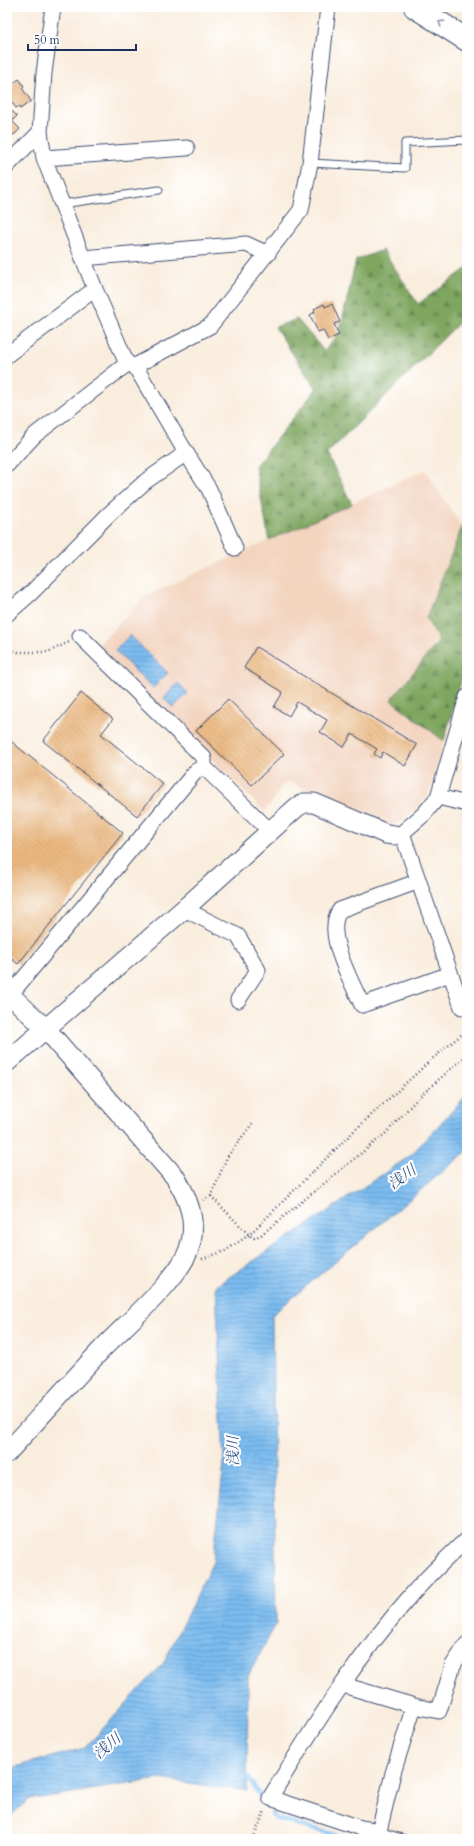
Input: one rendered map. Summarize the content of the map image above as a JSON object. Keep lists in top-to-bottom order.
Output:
{
  "water": ["浅川"],
  "scale_bar": "50 m"
}
